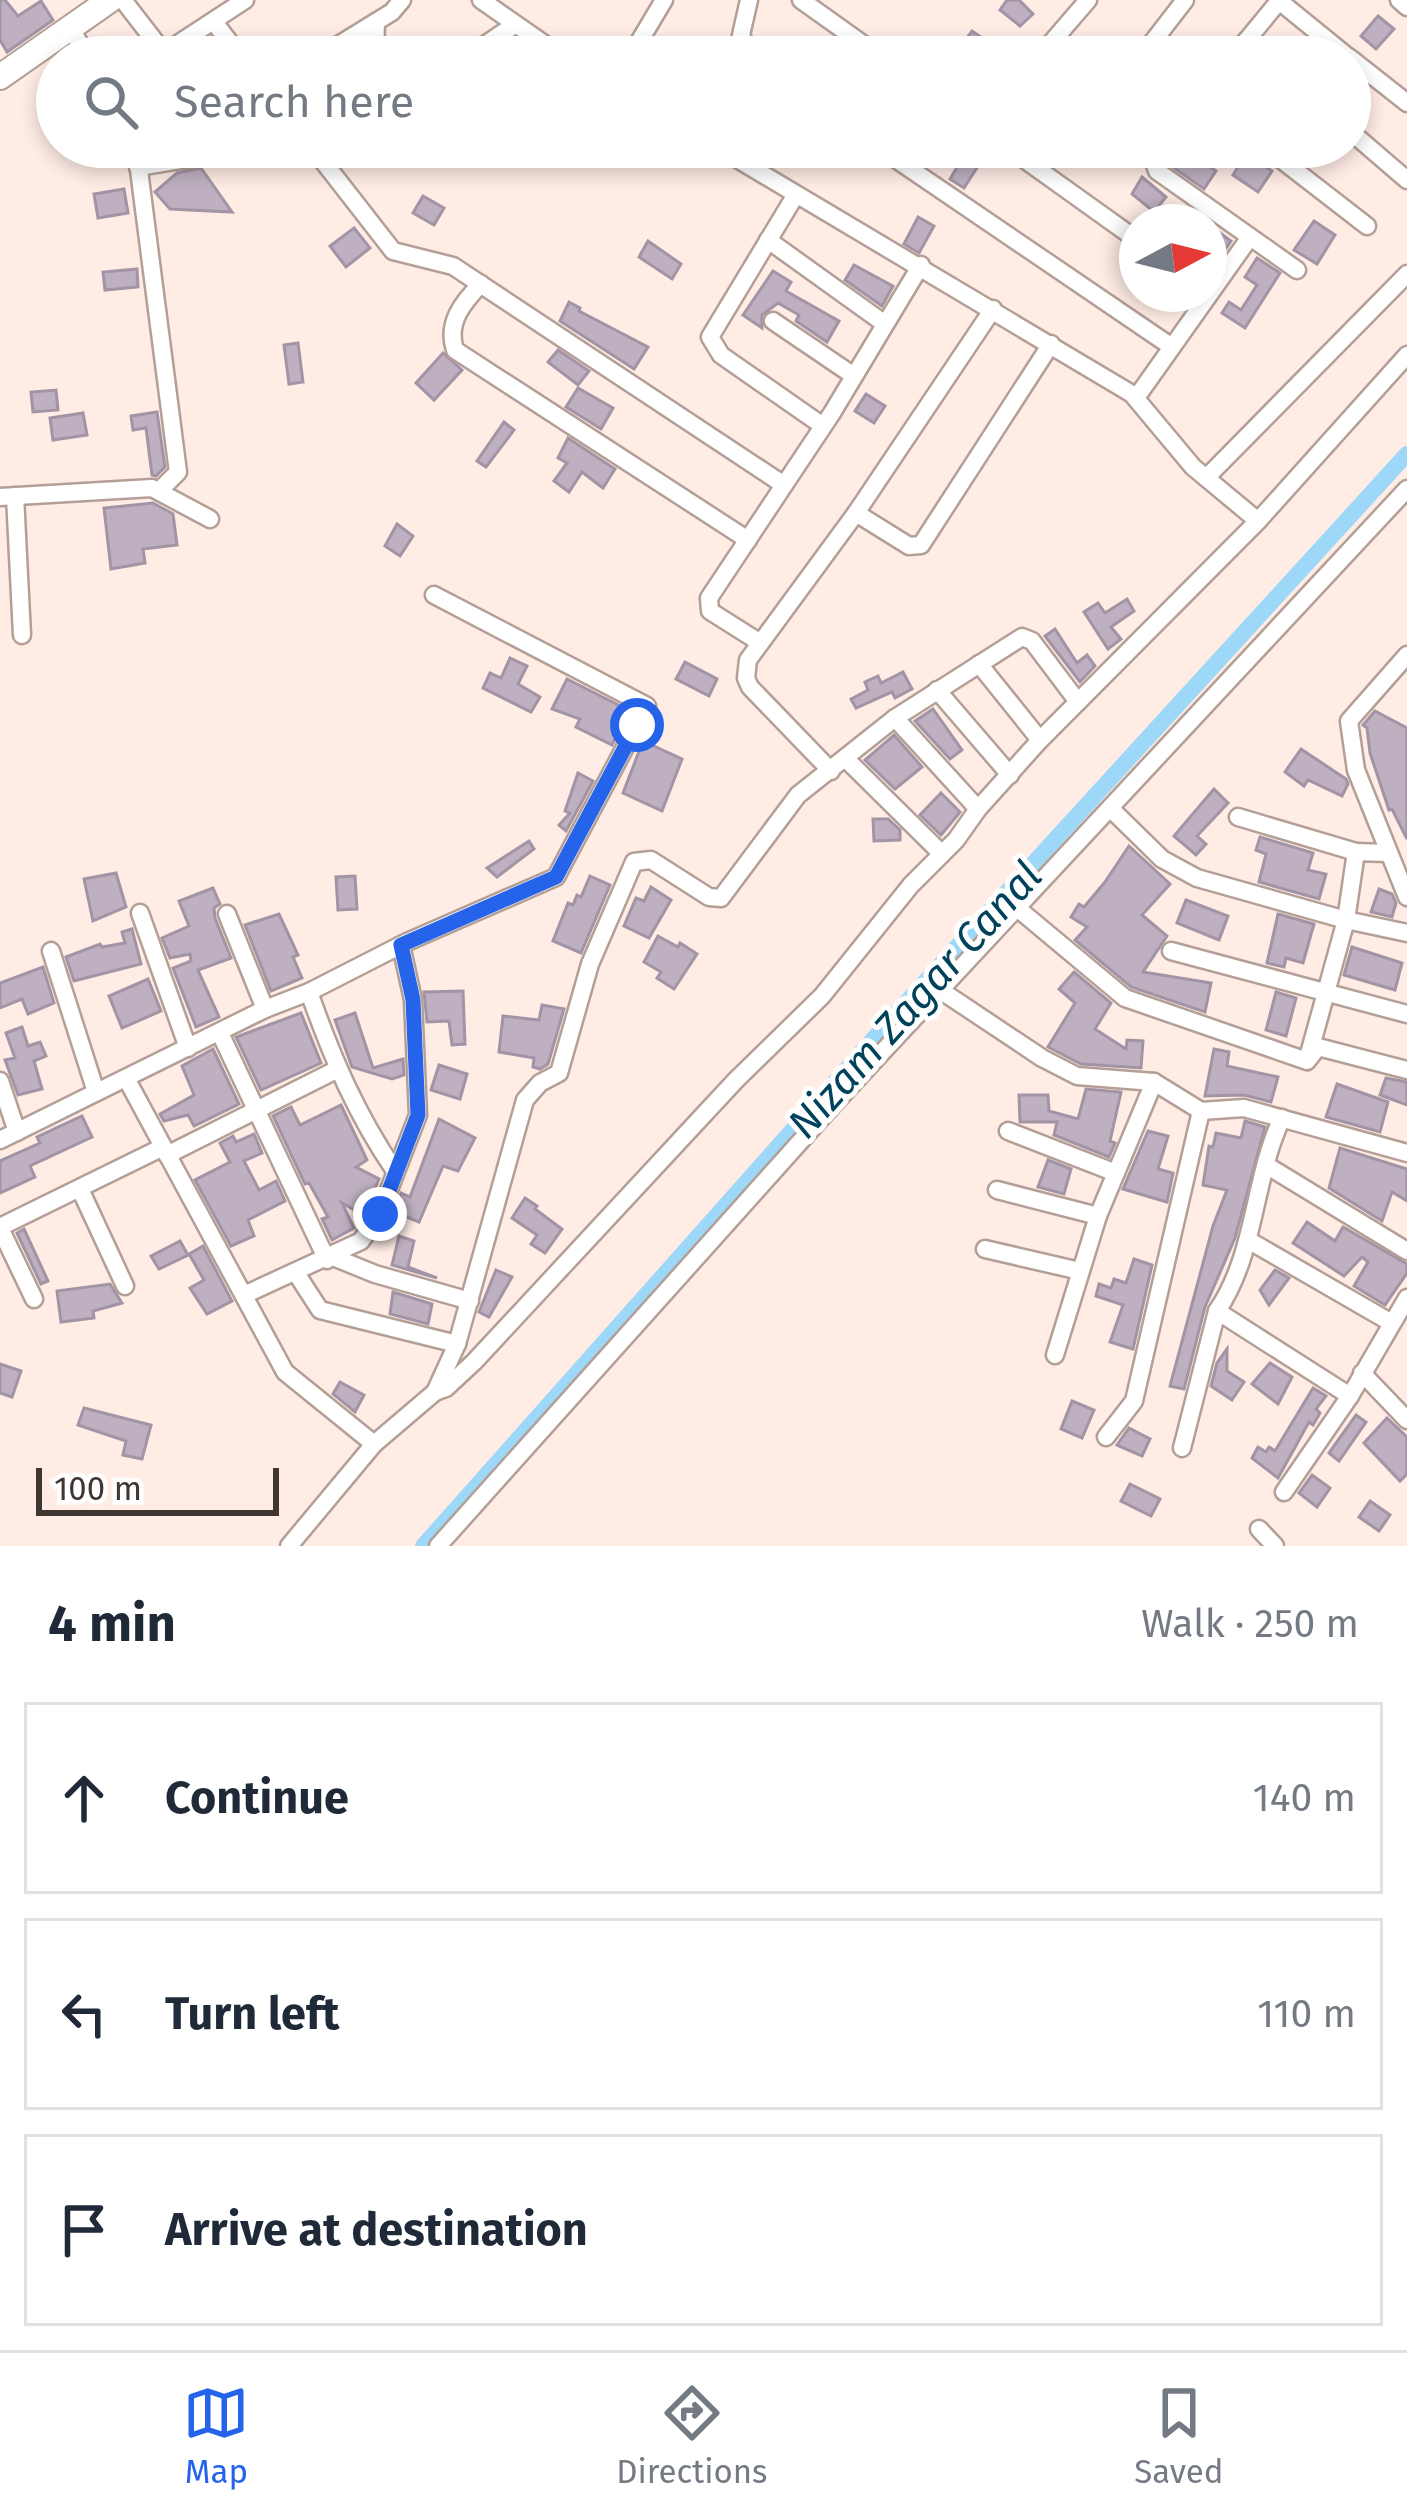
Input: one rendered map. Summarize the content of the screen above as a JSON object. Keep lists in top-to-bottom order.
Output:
{
  "water": ["Nizam Zagar Canal"],
  "scale_bar": "100 m",
  "north": "right",
  "page": {
    "search": "Search here",
    "scale": "100 m",
    "heading": ["4 min", "Walk · 250 m"],
    "list": [
      ["Continue", "140 m"],
      ["Turn left", "110 m"],
      "Arrive at destination"
    ],
    "nav": ["Map", "Directions", "Saved"]
  }
}
